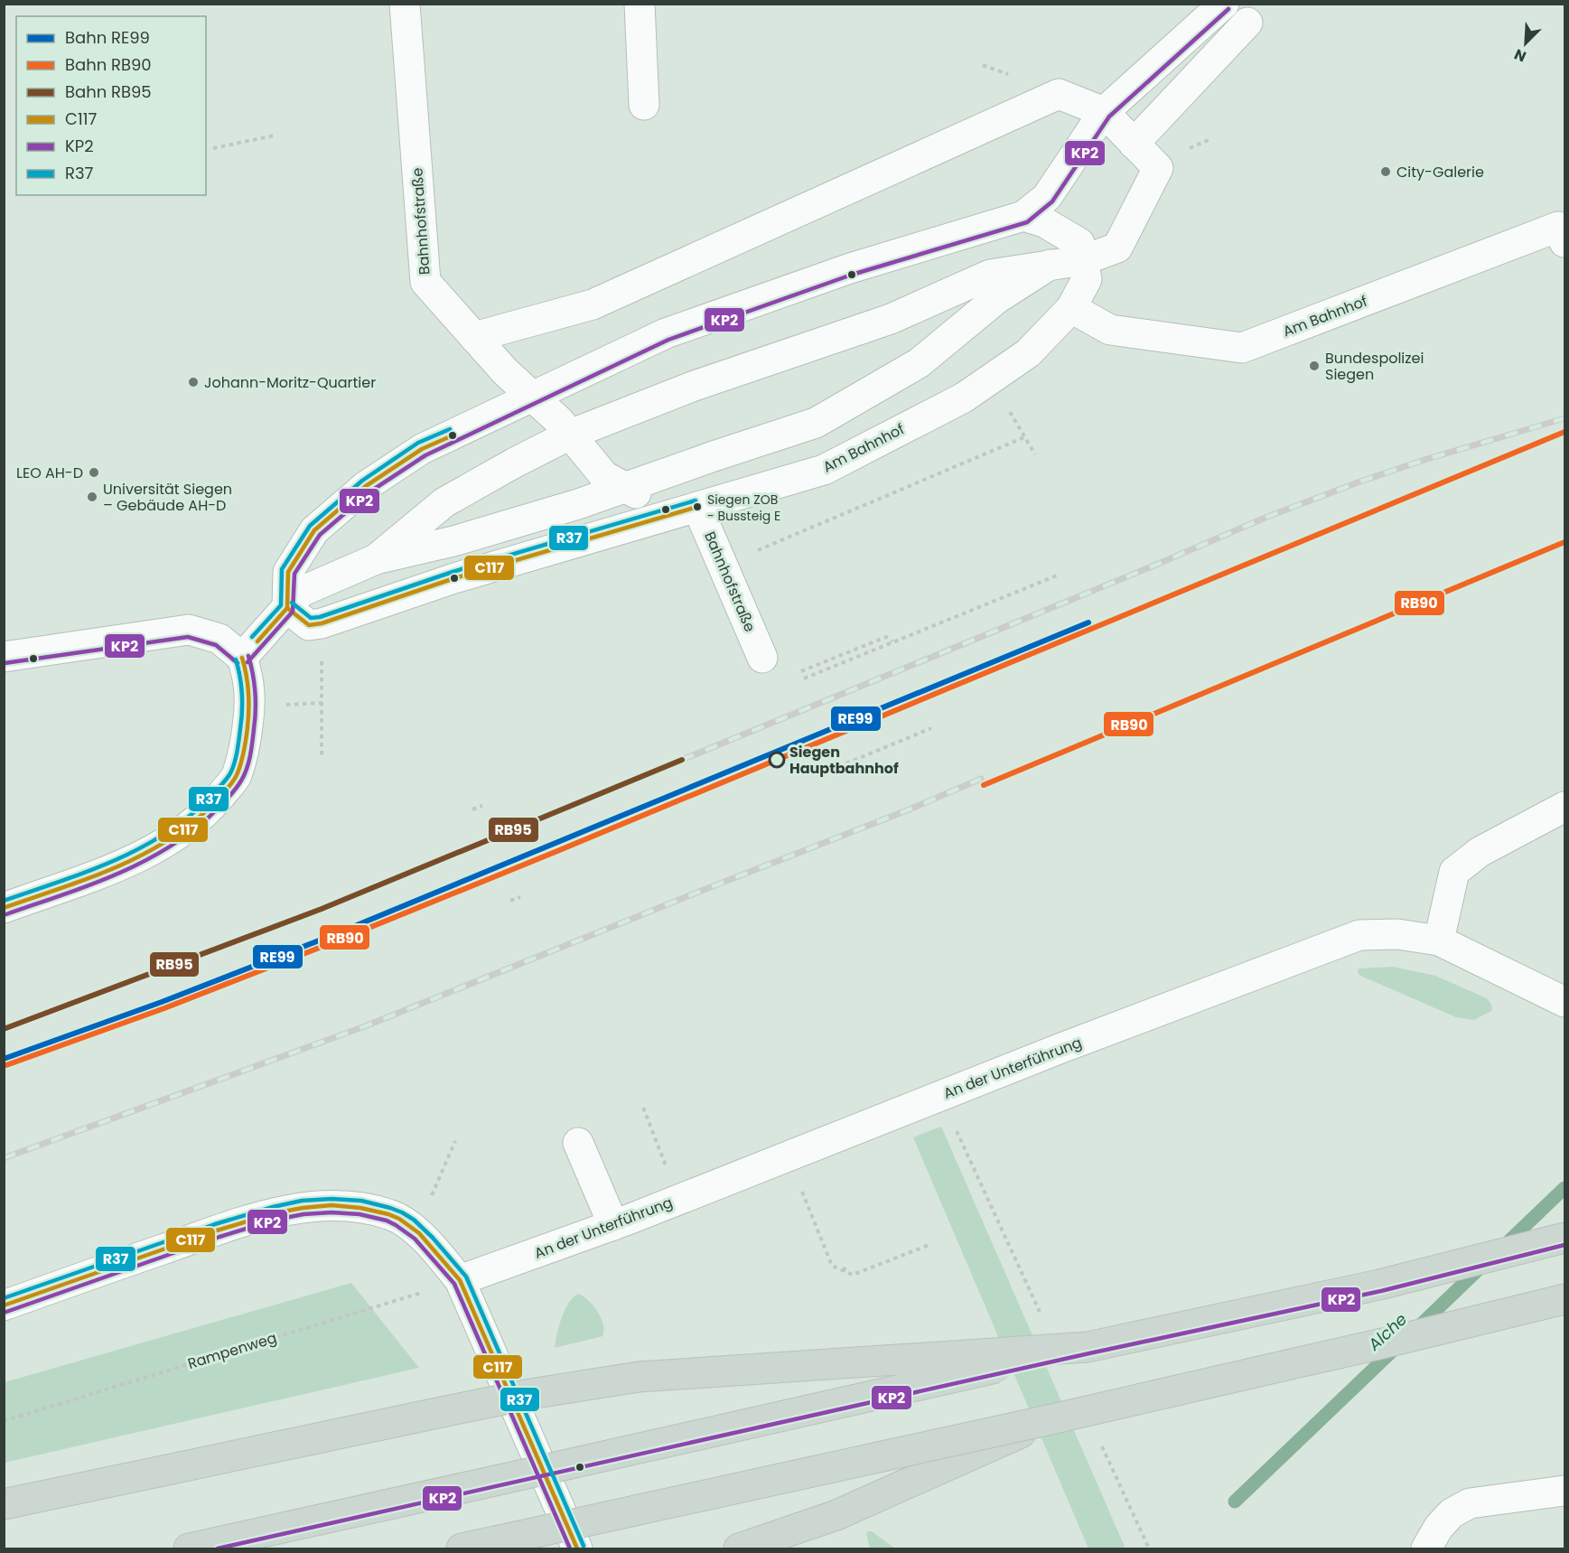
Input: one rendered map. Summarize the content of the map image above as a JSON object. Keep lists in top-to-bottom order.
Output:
{
  "streets": {
    "street": ["Bahnhofstraße", "Am Bahnhof", "An der Unterführung"],
    "path": ["Rampenweg"]
  },
  "crossings": [
    ["Bahnhofstraße", "Am Bahnhof"],
    ["An der Unterführung", "Rampenweg"]
  ],
  "water": ["Alche"],
  "places": [
    "City-Galerie",
    "Bundespolizei Siegen",
    "Johann-Moritz-Quartier",
    "LEO AH-D",
    "Universität Siegen – Gebäude AH-D",
    "Siegen ZOB - Bussteig E",
    "Siegen Hauptbahnhof"
  ],
  "lines": [
    "transit line KP2",
    "transit line R37",
    "rail line RB90",
    "transit line C117",
    "rail line RE99",
    "rail line RB95"
  ],
  "legend": [
    "Bahn RE99",
    "Bahn RB90",
    "Bahn RB95",
    "C117",
    "KP2",
    "R37"
  ],
  "north": "bottom left"
}
